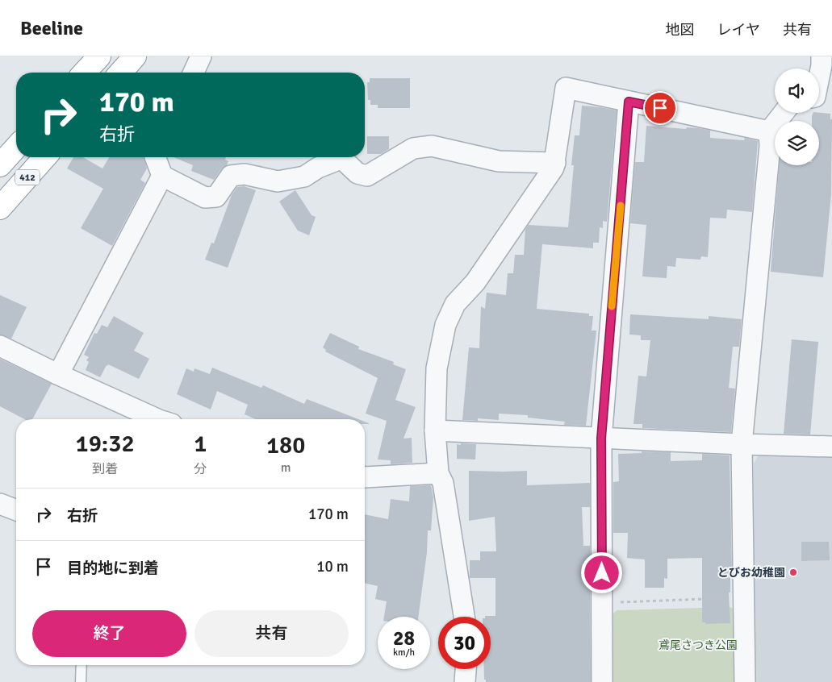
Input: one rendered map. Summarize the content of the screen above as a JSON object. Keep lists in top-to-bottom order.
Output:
{
  "streets": {
    "highway": ["412"]
  },
  "parks": ["鳶尾さつき公園"],
  "places": ["とびお幼稚園"],
  "page": {
    "header": "Beeline",
    "nav": ["地図", "レイヤ", "共有"],
    "turn": ["170 m", "右折"],
    "eta": [
      "19:32",
      "到着",
      "1",
      "分",
      "180",
      "m"
    ],
    "list": [
      {
        "name": "右折",
        "value": "170 m"
      },
      {
        "name": "目的地に到着",
        "value": "10 m"
      }
    ],
    "buttons": ["終了", "共有"],
    "speed": "28 km/h",
    "limit": "30"
  }
}
